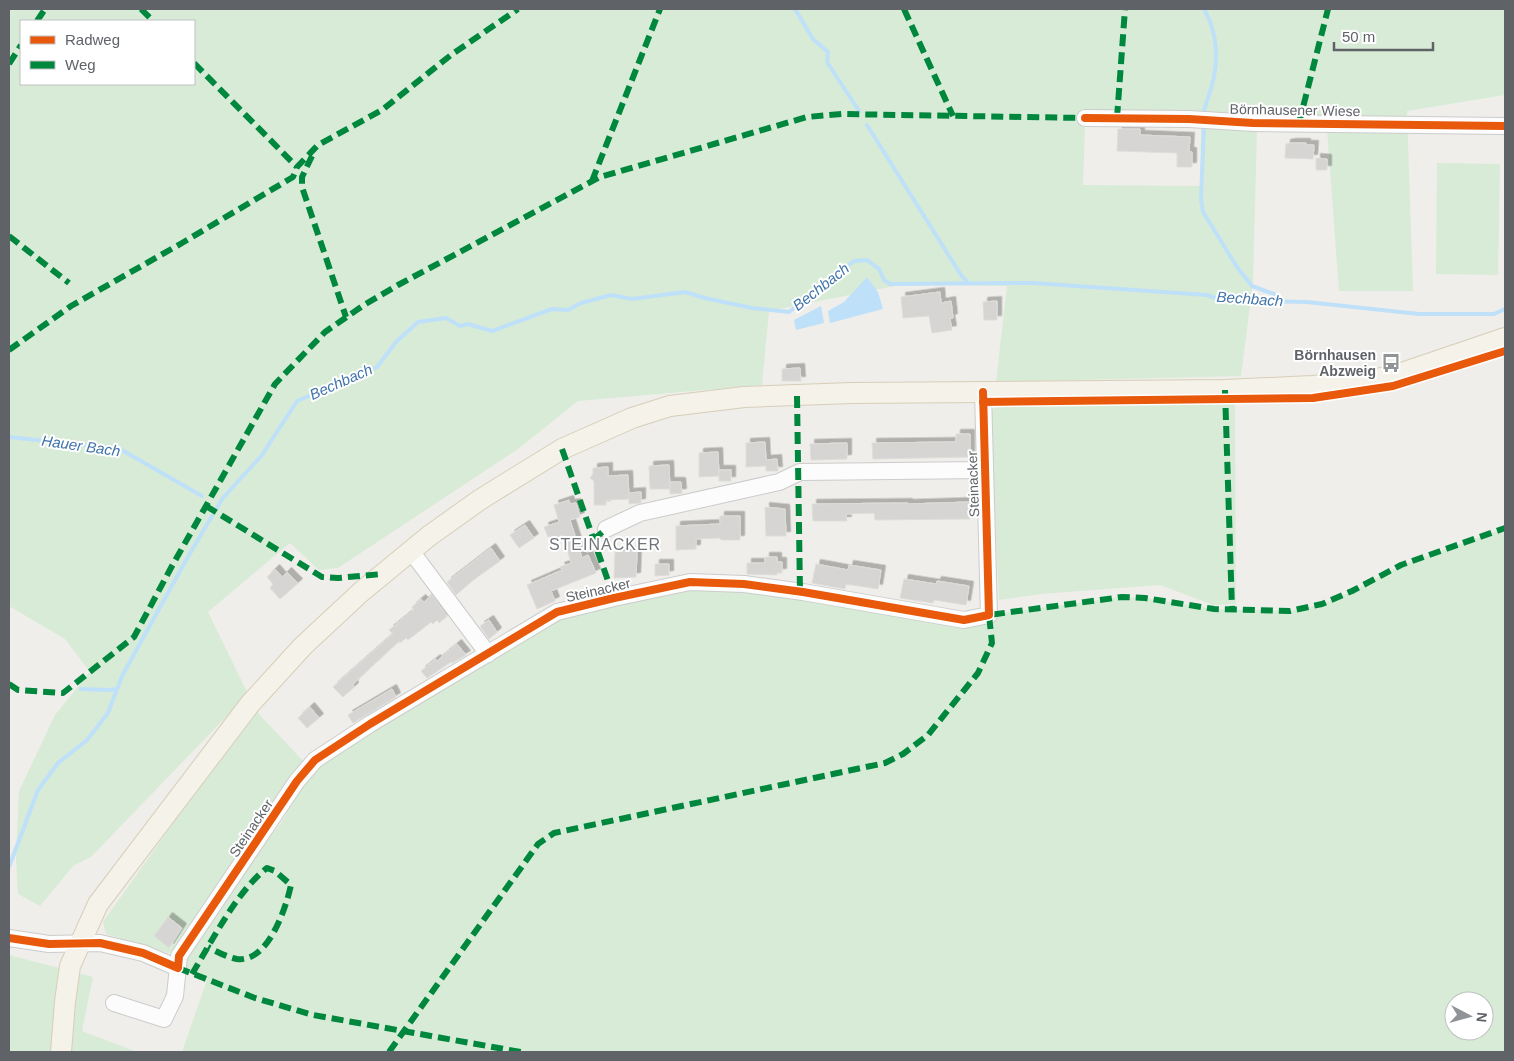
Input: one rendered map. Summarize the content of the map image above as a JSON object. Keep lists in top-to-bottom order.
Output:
{
  "streets": {
    "street": ["Börnhausener Wiese", "Steinacker"]
  },
  "districts": ["STEINACKER"],
  "water": ["Bechbach", "Hauer Bach"],
  "places": {
    "bus stop": ["Börnhausen Abzweig"]
  },
  "legend": ["Radweg", "Weg"],
  "scale_bar": "50 m",
  "north": "right"
}
